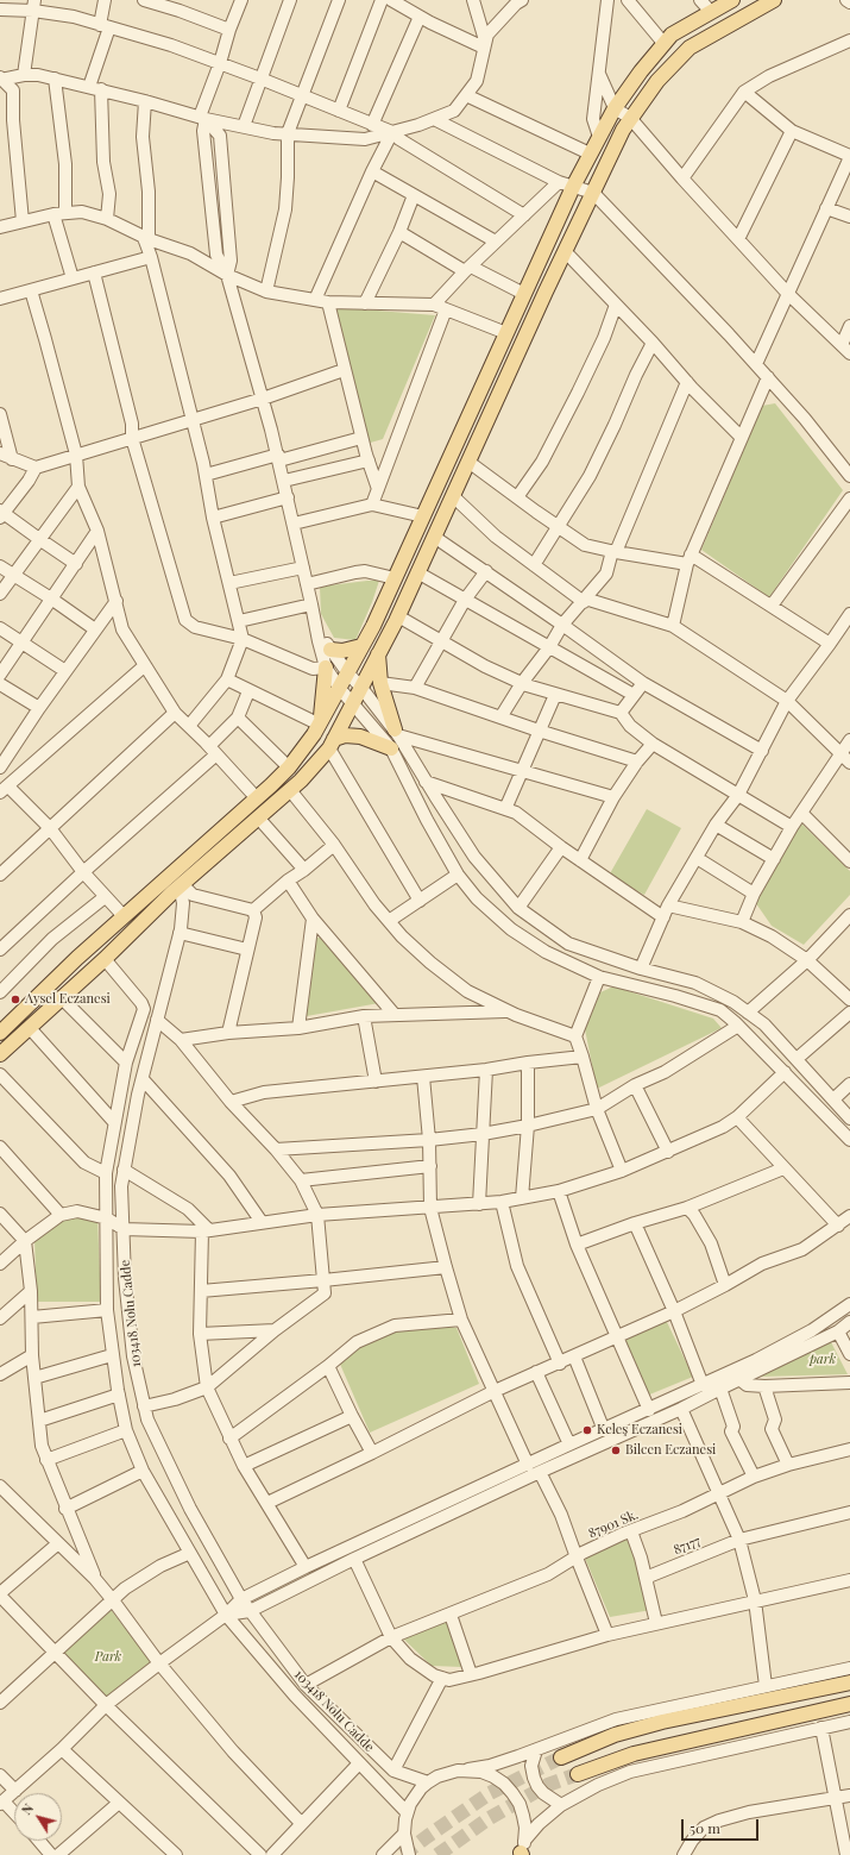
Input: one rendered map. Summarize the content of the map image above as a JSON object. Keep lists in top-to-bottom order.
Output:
{
  "streets": {
    "street": ["103418 Nolu Cadde", "87901 Sk.", "87177"]
  },
  "crossings": [
    ["103418 Nolu Cadde", "87901 Sk."]
  ],
  "parks": ["park", "Park"],
  "places": ["Aysel Eczanesi", "Keleş Eczanesi", "Bilcen Eczanesi"],
  "scale_bar": "50 m",
  "north": "top left"
}
